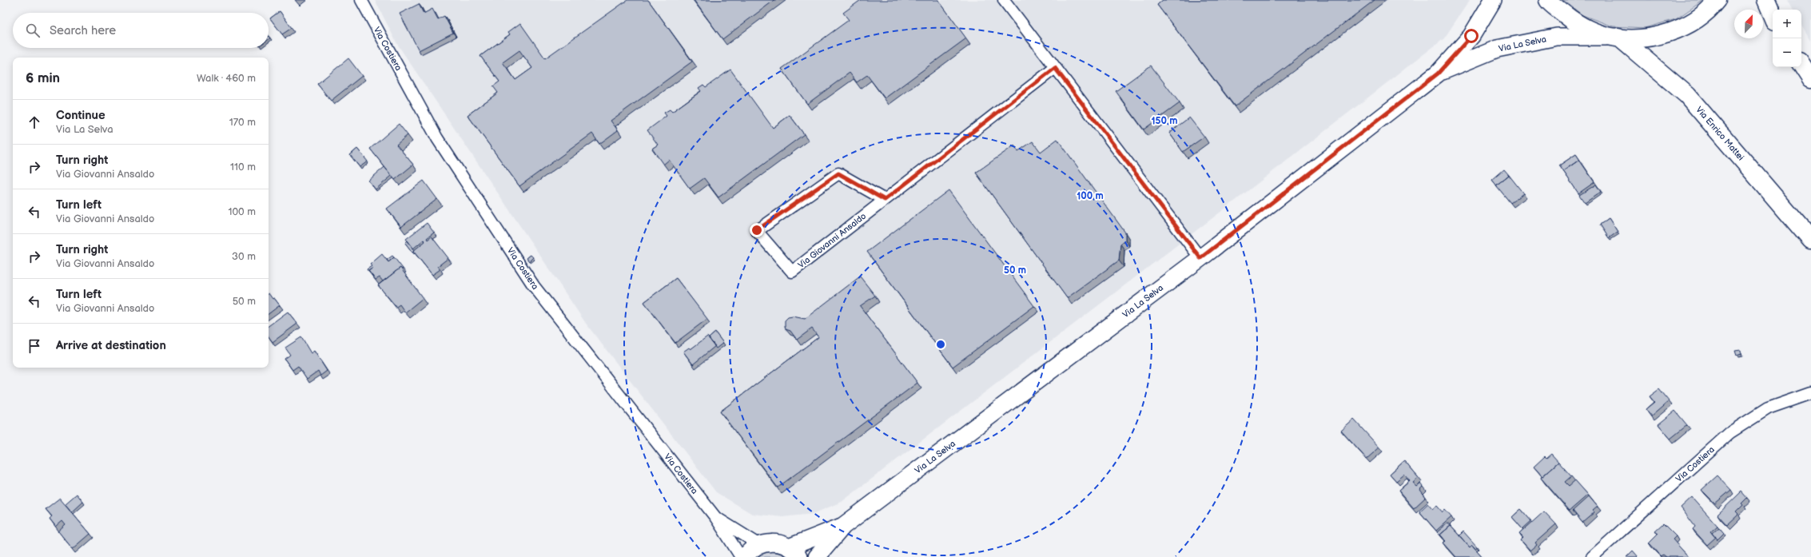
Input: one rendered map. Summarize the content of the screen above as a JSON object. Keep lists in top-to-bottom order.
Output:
{
  "streets": {
    "main road": ["Via Enrico Mattei"],
    "street": ["Via La Selva", "Via Costiera", "Via Giovanni Ansaldo"]
  },
  "crossings": [
    ["Via La Selva", "Via Enrico Mattei"]
  ],
  "north": "top right",
  "page": {
    "map_buttons": ["+", "−"],
    "search": "Search here",
    "heading": ["6 min", "Walk · 460 m"],
    "list": [
      ["Continue", "Via La Selva", "170 m"],
      ["Turn right", "Via Giovanni Ansaldo", "110 m"],
      ["Turn left", "Via Giovanni Ansaldo", "100 m"],
      ["Turn right", "Via Giovanni Ansaldo", "30 m"],
      ["Turn left", "Via Giovanni Ansaldo", "50 m"],
      "Arrive at destination"
    ]
  },
  "rings": ["150 m", "100 m", "50 m"]
}
